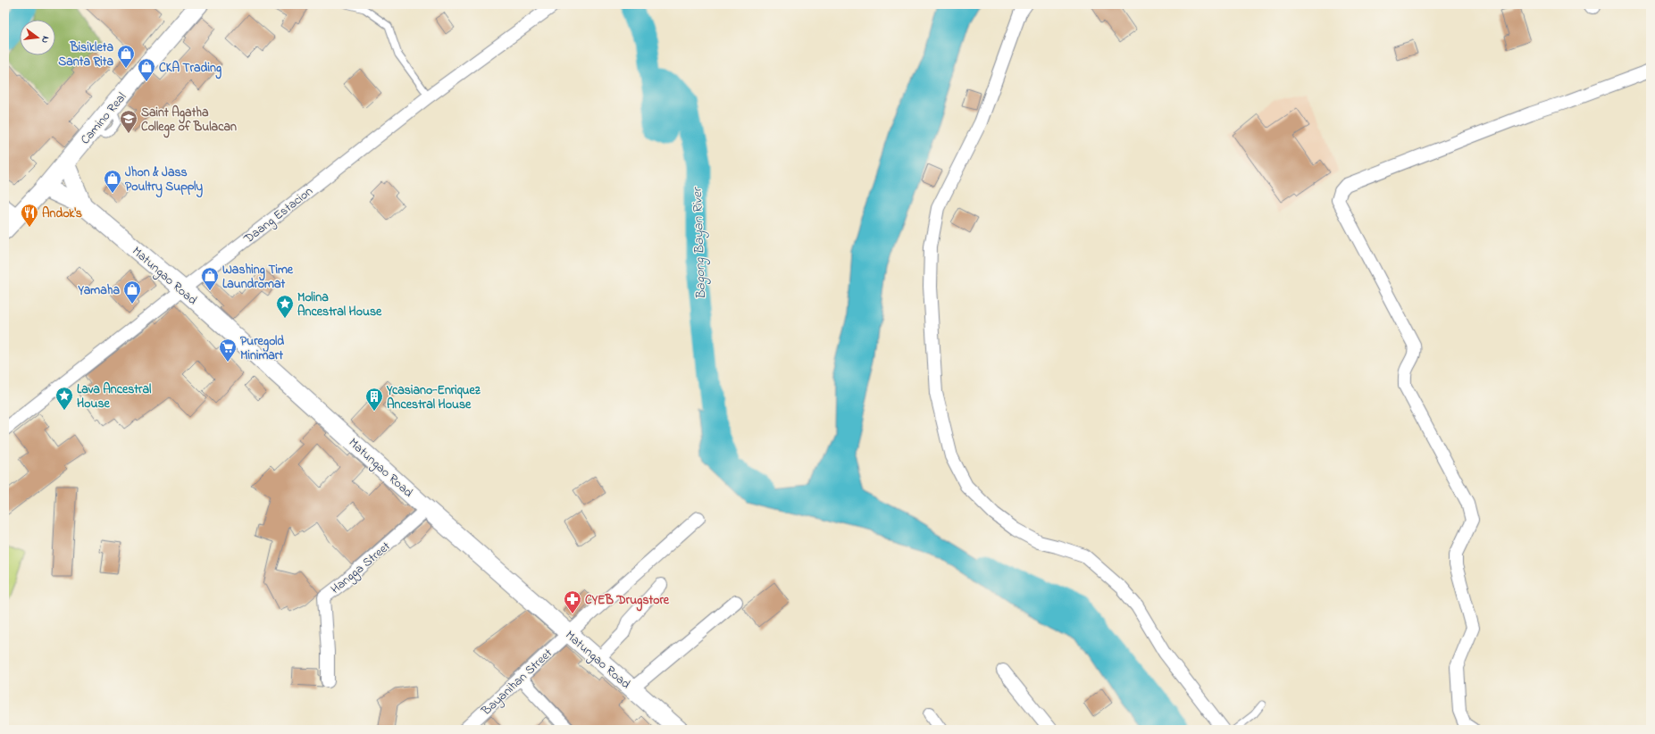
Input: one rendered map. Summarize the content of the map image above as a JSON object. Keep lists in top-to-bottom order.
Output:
{
  "streets": {
    "main road": ["Camino Real", "Matungao Road"],
    "street": ["Daang Estacion", "Hangga Street", "Bayanihan Street"]
  },
  "crossings": [
    ["Camino Real", "Matungao Road"],
    ["Daang Estacion", "Matungao Road"],
    ["Matungao Road", "Hangga Street"],
    ["Matungao Road", "Bayanihan Street"]
  ],
  "water": ["Bagong Bayan River"],
  "places": {
    "shop": [
      "Bisikleta Santa Rita",
      "CKA Trading",
      "Jhon & Jass Poultry Supply",
      "Washing Time Laundromat",
      "Yamaha"
    ],
    "school or university": ["Saint Agatha College of Bulacan"],
    "restaurant": ["Andok's"],
    "place": ["Molina Ancestral House", "Lava Ancestral House"],
    "supermarket": ["Puregold Minimart"],
    "building": ["Ycasiano-Enriquez Ancestral House"],
    "pharmacy": ["CYEB Drugstore"]
  },
  "north": "right"
}
